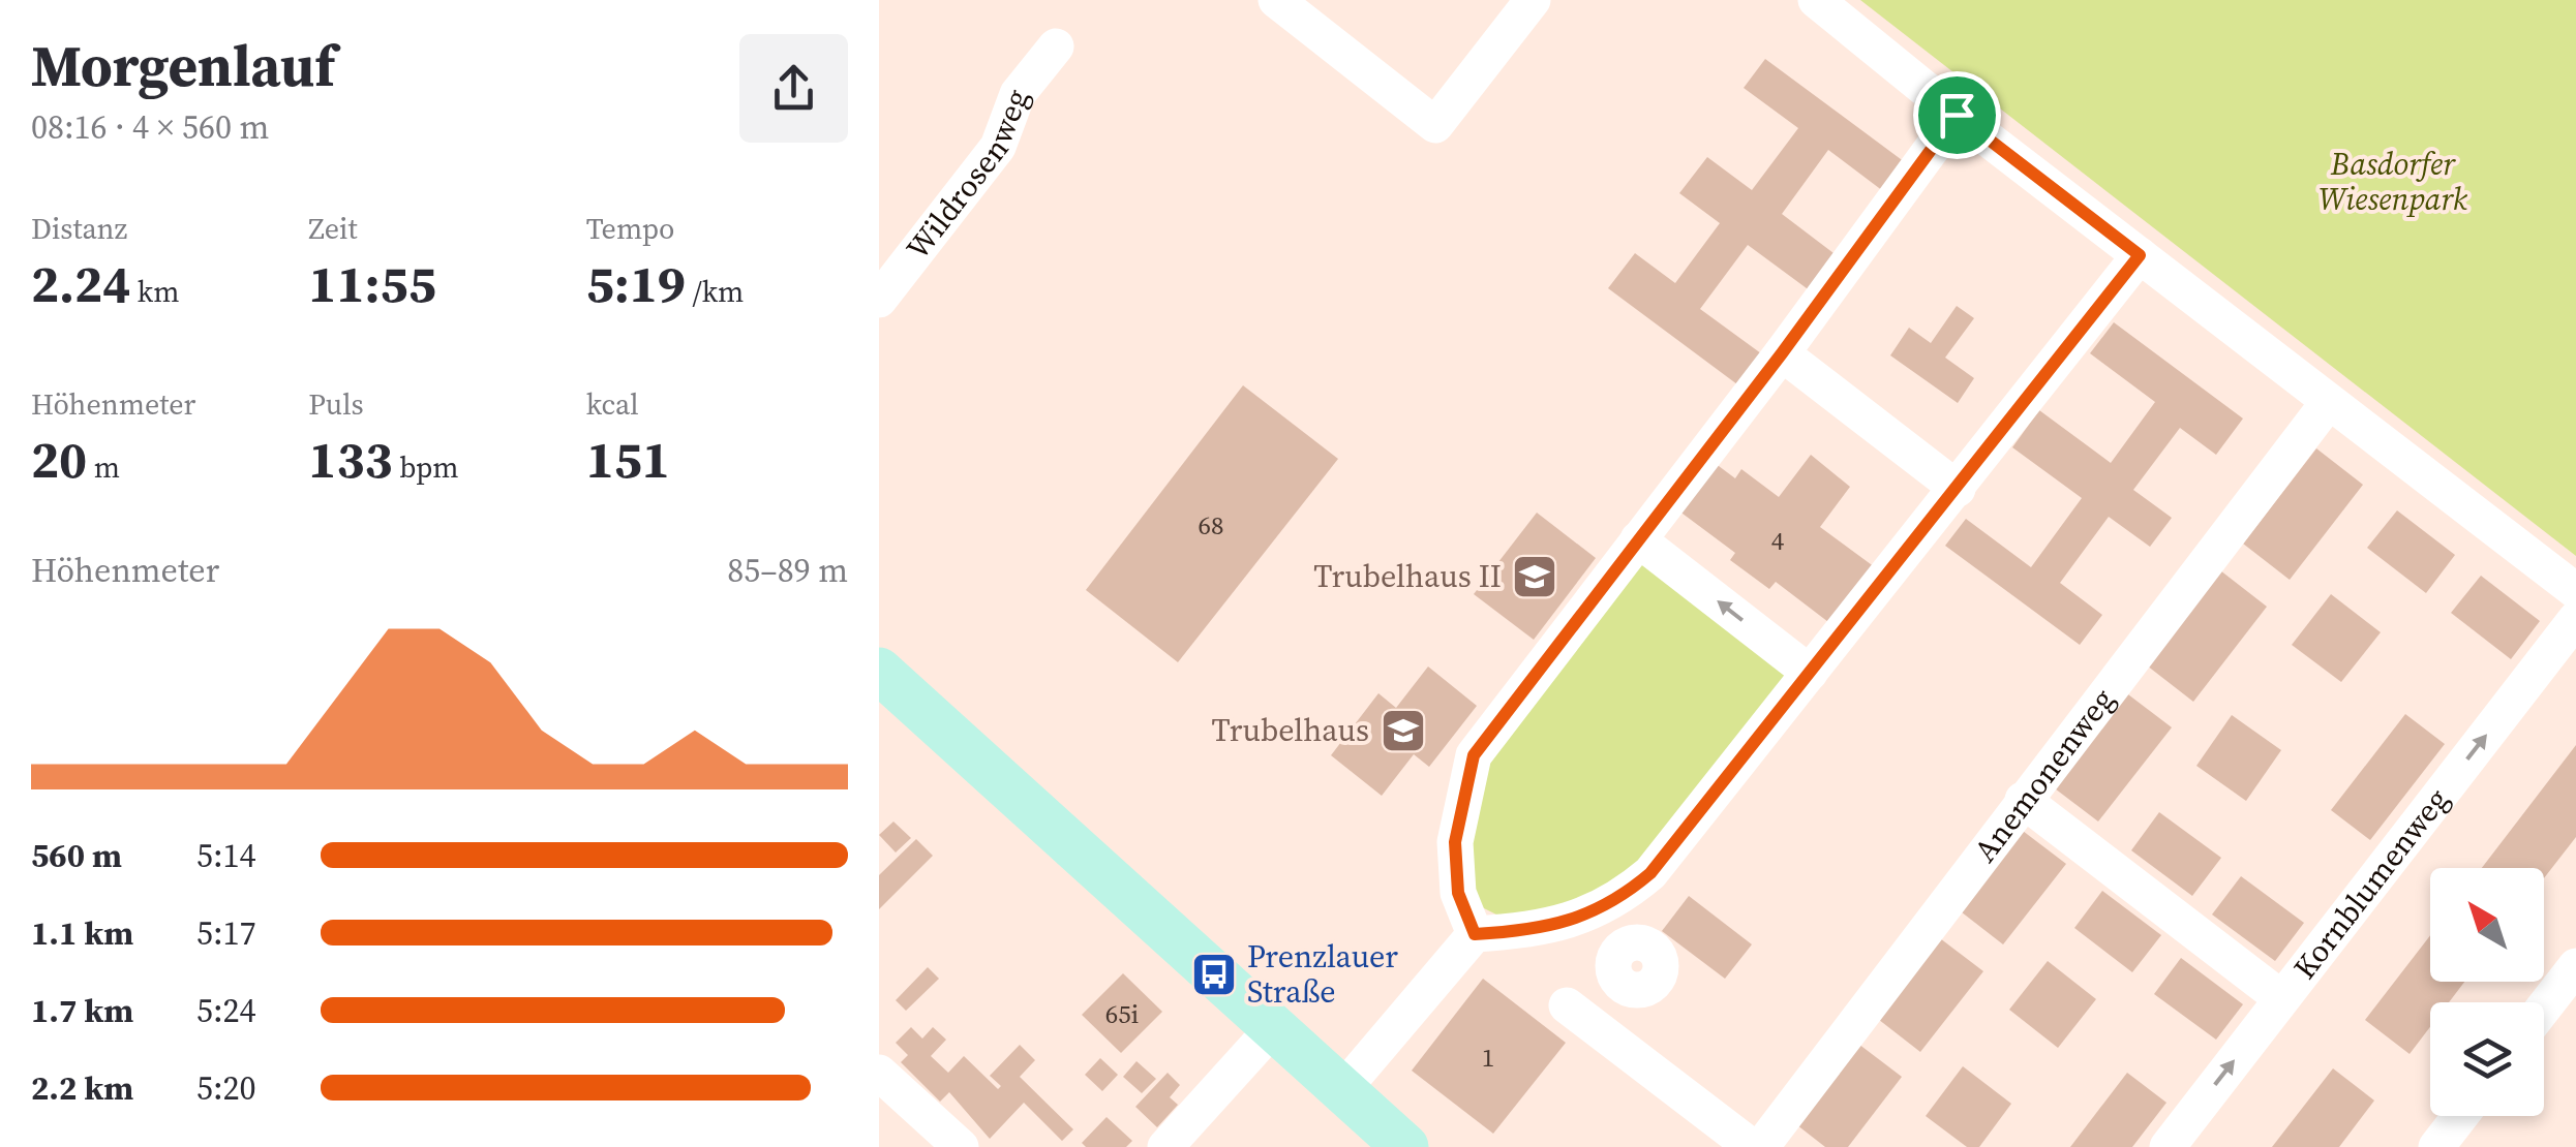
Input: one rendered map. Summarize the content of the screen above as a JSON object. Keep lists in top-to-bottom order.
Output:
{
  "streets": {
    "street": ["Wildrosenweg", "Anemonenweg", "Kornblumenweg"]
  },
  "one_way": ["Kornblumenweg"],
  "parks": ["Basdorfer Wiesenpark"],
  "places": {
    "school or university": ["Trubelhaus II", "Trubelhaus"],
    "bus stop": ["Prenzlauer Straße"]
  },
  "house_numbers": [
    "68",
    "4",
    "65i",
    "1"
  ],
  "north": "top left",
  "page": {
    "heading": ["Morgenlauf", "08:16 · 4 × 560 m"],
    "stats": [
      ["Distanz", "2.24 km"],
      ["Zeit", "11:55"],
      ["Tempo", "5:19 /km"],
      ["Höhenmeter", "20 m"],
      ["Puls", "133 bpm"],
      ["kcal", "151"]
    ],
    "chart": ["Höhenmeter", "85–89 m"],
    "list": [
      {
        "name": "560 m",
        "note": "5:14"
      },
      {
        "name": "1.1 km",
        "note": "5:17"
      },
      {
        "name": "1.7 km",
        "note": "5:24"
      },
      {
        "name": "2.2 km",
        "note": "5:20"
      }
    ]
  }
}
